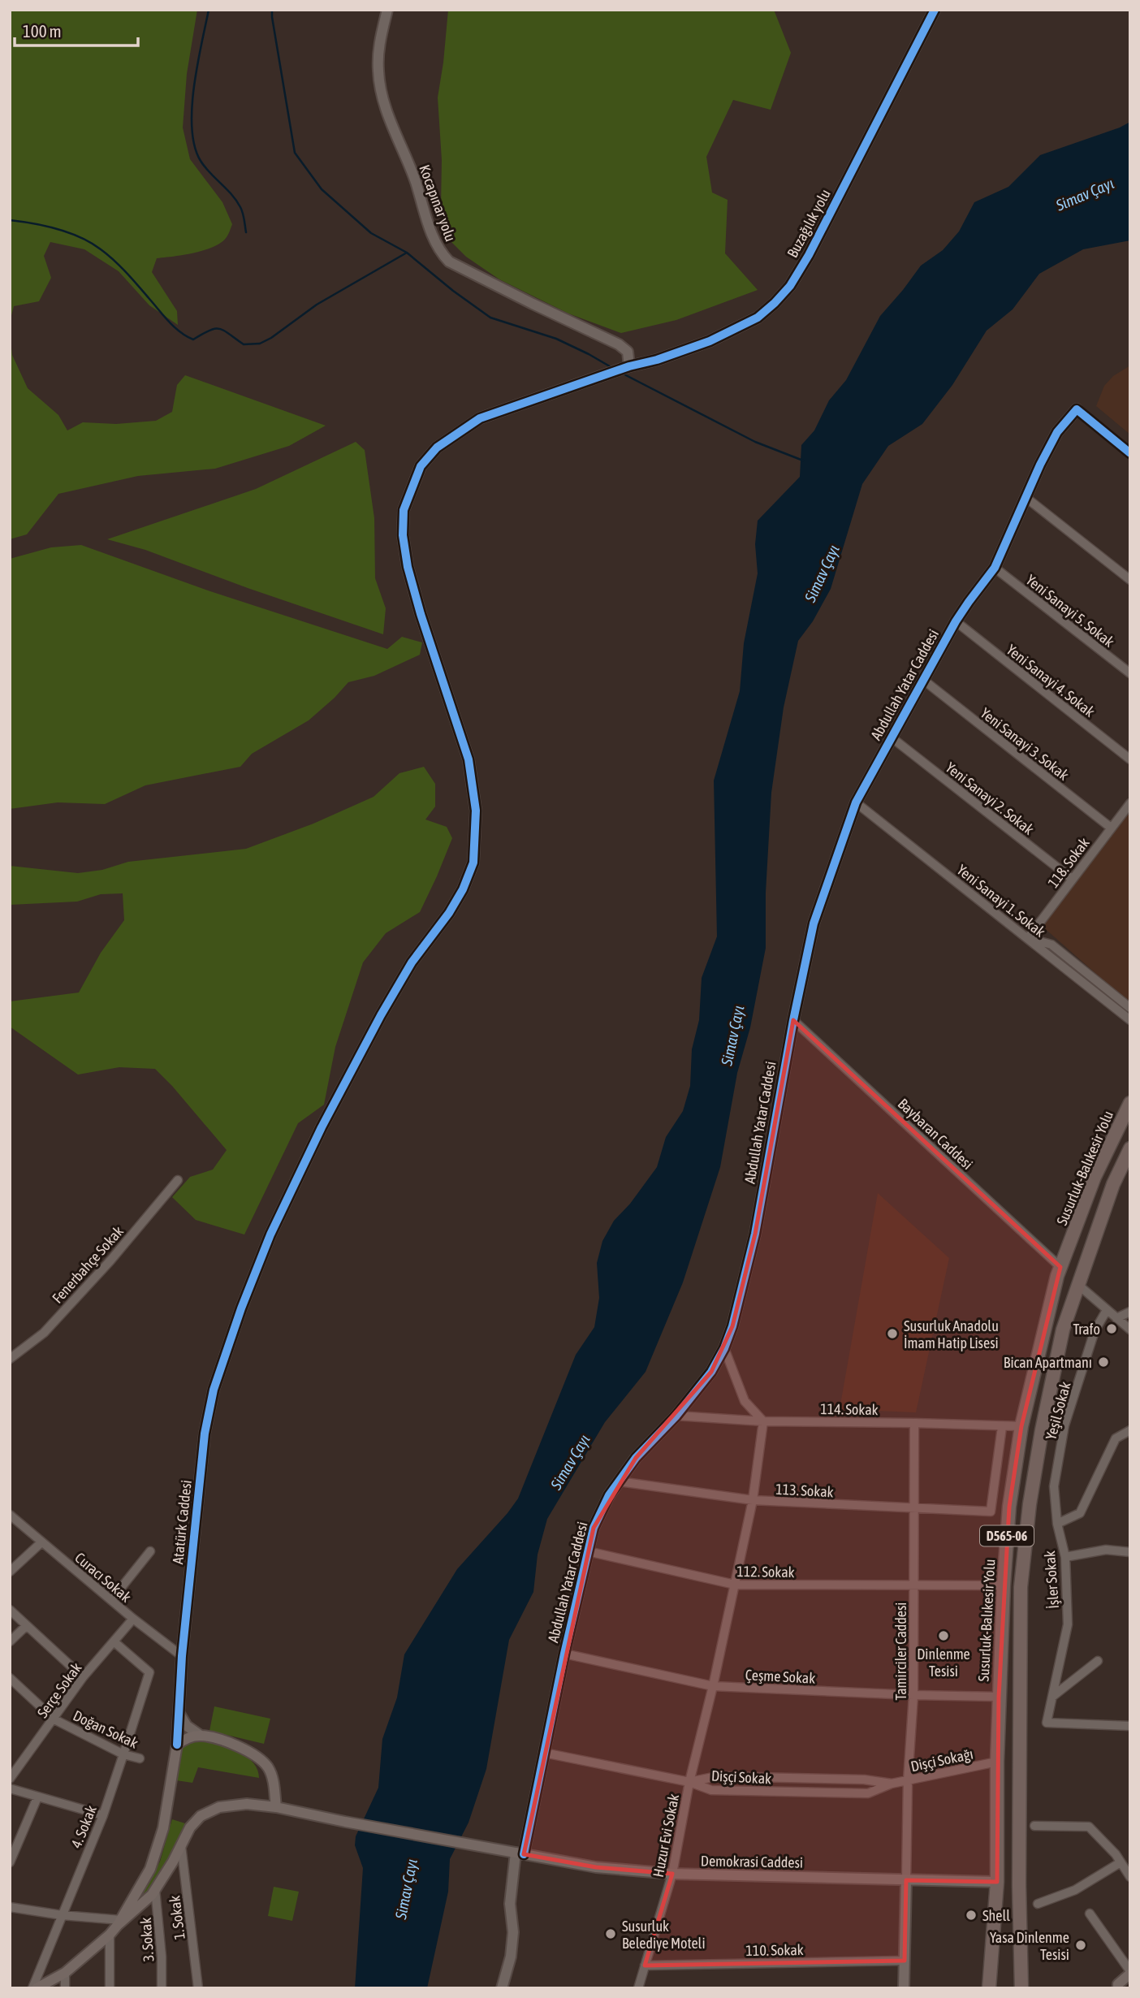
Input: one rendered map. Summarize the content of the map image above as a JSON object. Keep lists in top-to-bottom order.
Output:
{
  "streets": {
    "highway": ["Susurluk-Balıkesir Yolu", "D565-06"],
    "main road": ["Atatürk Caddesi", "Demokrasi Caddesi"],
    "street": [
      "Kocapınar yolu",
      "Buzağılık yolu",
      "Yeni Sanayi 5. Sokak",
      "Yeni Sanayi 4. Sokak",
      "Abdullah Yatar Caddesi",
      "Yeni Sanayi 3. Sokak",
      "Yeni Sanayi 2. Sokak",
      "118. Sokak",
      "Yeni Sanayi 1. Sokak",
      "Baybaran Caddesi",
      "Fenerbahçe Sokak",
      "114. Sokak",
      "Yeşil Sokak",
      "113. Sokak",
      "112. Sokak",
      "Curacı Sokak",
      "İşler Sokak",
      "Tamirciler Caddesi",
      "Çeşme Sokak",
      "Serçe Sokak",
      "Doğan Sokak",
      "Dişçi Sokağı",
      "Dişçi Sokak",
      "4. Sokak",
      "Huzur Evi Sokak",
      "1. Sokak",
      "3. Sokak",
      "110. Sokak"
    ]
  },
  "crossings": [
    ["Kocapınar yolu", "Buzağılık yolu"],
    ["Buzağılık yolu", "Atatürk Caddesi"],
    ["Yeni Sanayi 5. Sokak", "Abdullah Yatar Caddesi"],
    ["Yeni Sanayi 4. Sokak", "Abdullah Yatar Caddesi"],
    ["Abdullah Yatar Caddesi", "Yeni Sanayi 3. Sokak"],
    ["Abdullah Yatar Caddesi", "Yeni Sanayi 2. Sokak"],
    ["Abdullah Yatar Caddesi", "Yeni Sanayi 1. Sokak"],
    ["Abdullah Yatar Caddesi", "Baybaran Caddesi"],
    ["Abdullah Yatar Caddesi", "114. Sokak"],
    ["Abdullah Yatar Caddesi", "113. Sokak"],
    ["Abdullah Yatar Caddesi", "112. Sokak"],
    ["Abdullah Yatar Caddesi", "Çeşme Sokak"],
    ["Abdullah Yatar Caddesi", "Demokrasi Caddesi"],
    ["Yeni Sanayi 3. Sokak", "118. Sokak"],
    ["Yeni Sanayi 2. Sokak", "118. Sokak"],
    ["118. Sokak", "Yeni Sanayi 1. Sokak"],
    ["Baybaran Caddesi", "Susurluk-Balıkesir Yolu"],
    ["Susurluk-Balıkesir Yolu", "114. Sokak"],
    ["Susurluk-Balıkesir Yolu", "112. Sokak"],
    ["Susurluk-Balıkesir Yolu", "Çeşme Sokak"],
    ["Susurluk-Balıkesir Yolu", "Dişçi Sokağı"],
    ["Susurluk-Balıkesir Yolu", "Demokrasi Caddesi"],
    ["114. Sokak", "113. Sokak"],
    ["114. Sokak", "Tamirciler Caddesi"],
    ["114. Sokak", "Huzur Evi Sokak"],
    ["Yeşil Sokak", "İşler Sokak"],
    ["113. Sokak", "Tamirciler Caddesi"],
    ["113. Sokak", "Huzur Evi Sokak"],
    ["Atatürk Caddesi", "Curacı Sokak"],
    ["Atatürk Caddesi", "4. Sokak"],
    ["Atatürk Caddesi", "Demokrasi Caddesi"],
    ["112. Sokak", "Tamirciler Caddesi"],
    ["112. Sokak", "Huzur Evi Sokak"],
    ["Curacı Sokak", "Serçe Sokak"],
    ["Tamirciler Caddesi", "Çeşme Sokak"],
    ["Tamirciler Caddesi", "Dişçi Sokağı"],
    ["Tamirciler Caddesi", "Demokrasi Caddesi"],
    ["Çeşme Sokak", "Huzur Evi Sokak"],
    ["Serçe Sokak", "Doğan Sokak"],
    ["Serçe Sokak", "4. Sokak"],
    ["Doğan Sokak", "4. Sokak"],
    ["Dişçi Sokağı", "Dişçi Sokak"],
    ["Dişçi Sokak", "Huzur Evi Sokak"],
    ["Huzur Evi Sokak", "Demokrasi Caddesi"],
    ["Huzur Evi Sokak", "110. Sokak"],
    ["Demokrasi Caddesi", "1. Sokak"],
    ["Demokrasi Caddesi", "3. Sokak"]
  ],
  "water": ["Simav Çayı"],
  "places": [
    "Trafo",
    "Susurluk Anadolu İmam Hatip Lisesi",
    "Bican Apartmanı",
    "Dinlenme Tesisi",
    "Shell",
    "Susurluk Belediye Moteli",
    "Yasa Dinlenme Tesisi"
  ],
  "scale_bar": "100 m"
}
